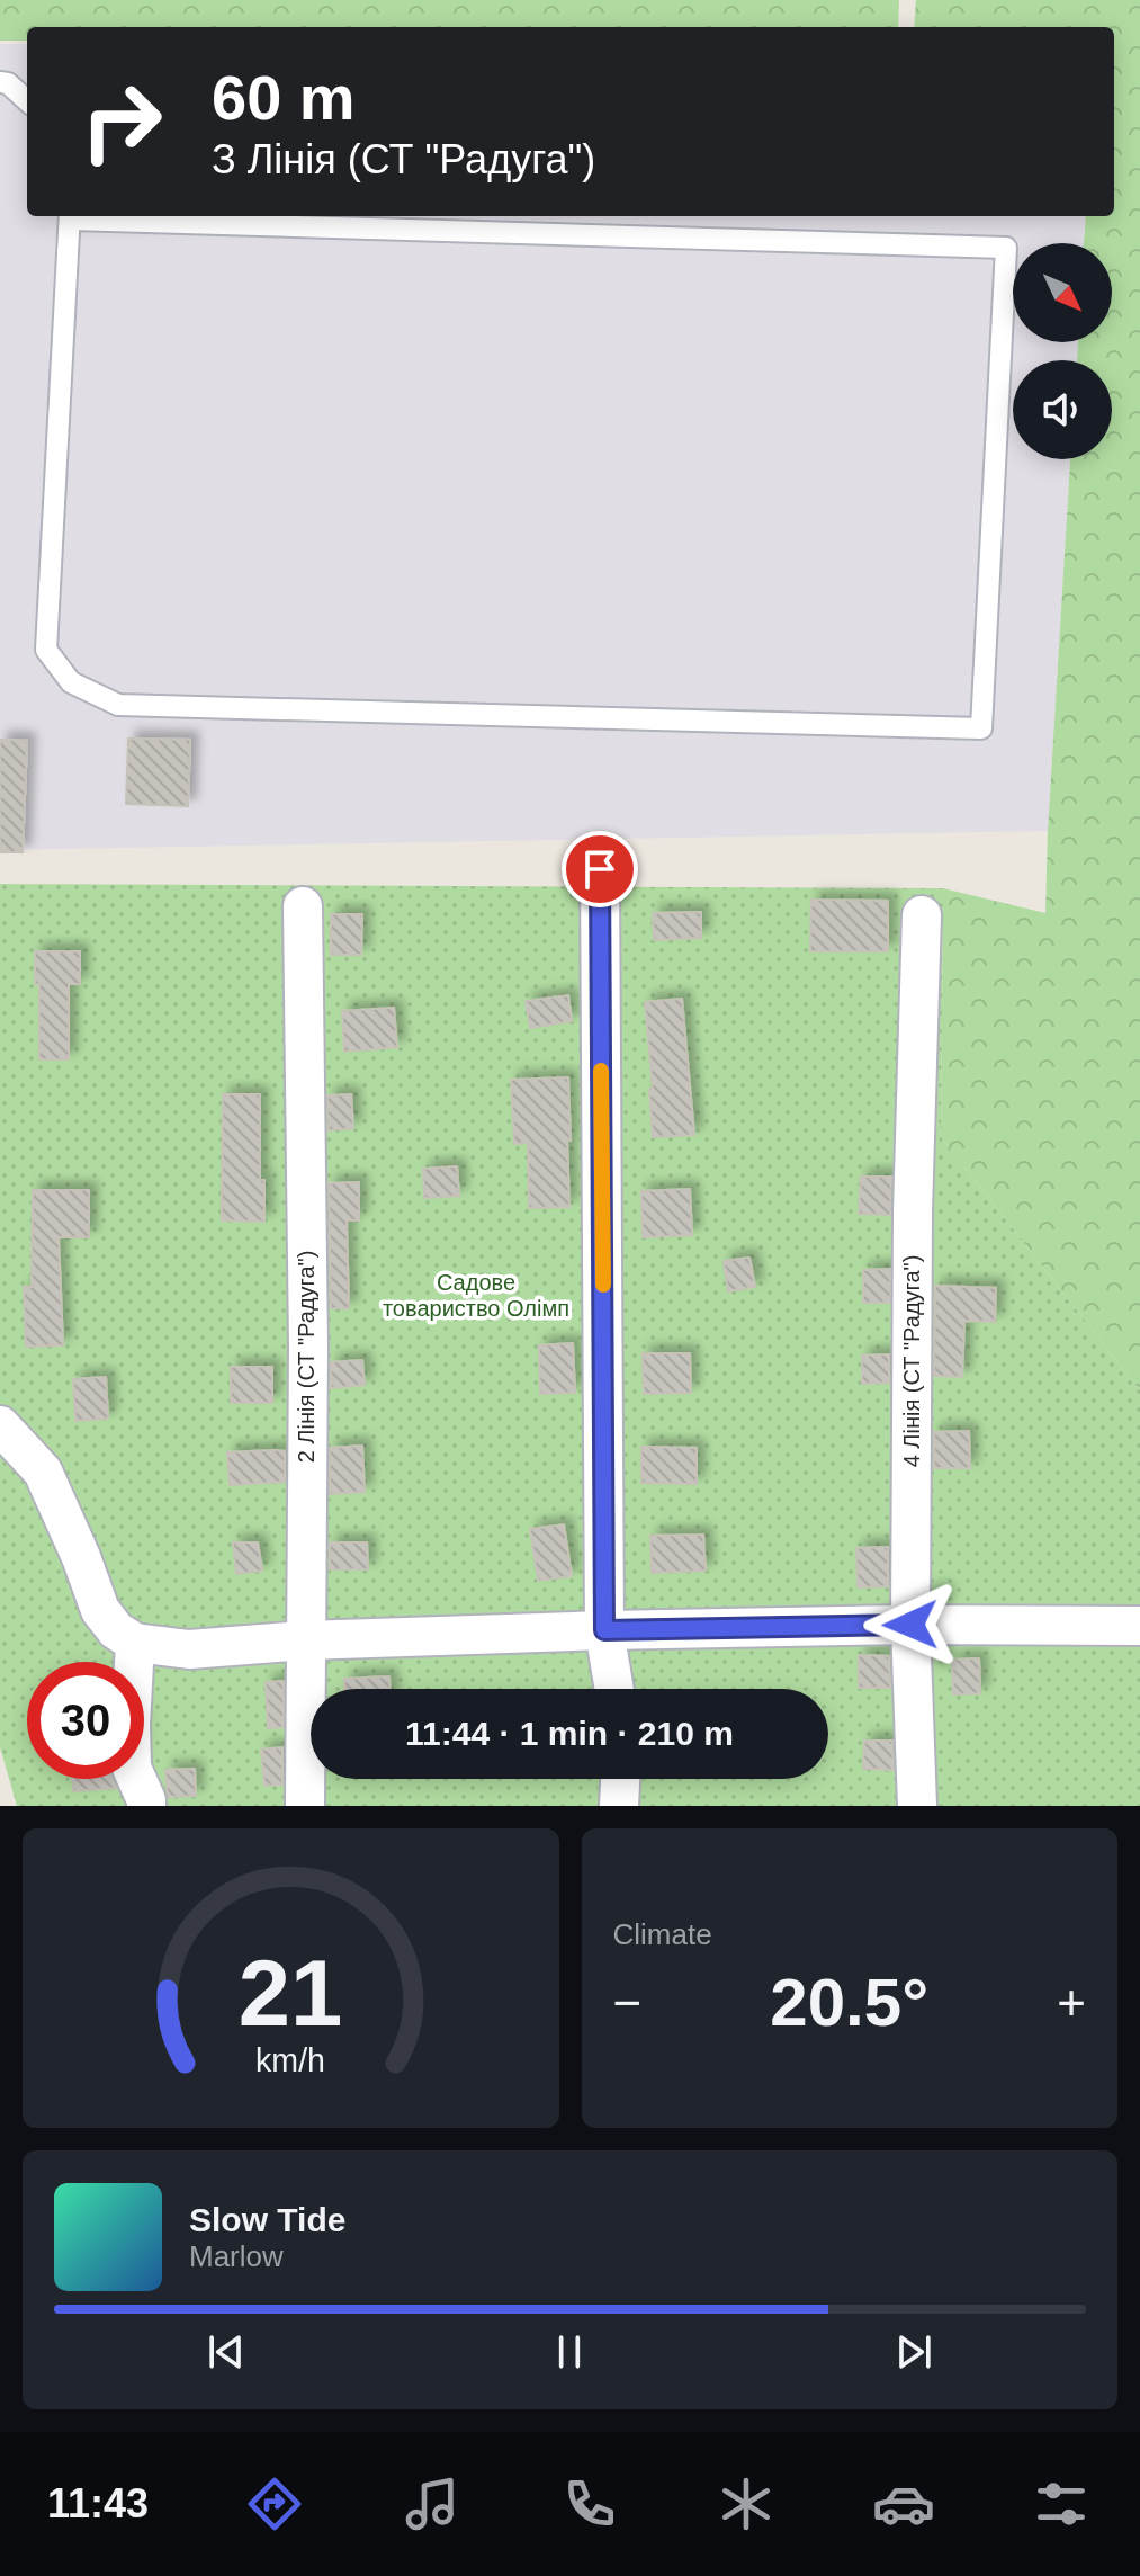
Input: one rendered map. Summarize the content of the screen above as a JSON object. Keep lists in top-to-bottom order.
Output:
{
  "streets": {
    "street": ["2 Лінія (СТ \"Радуга\")", "4 Лінія (СТ \"Радуга\")"]
  },
  "parks": ["Садове товариство Олімп"],
  "north": "bottom right",
  "page": {
    "turn": ["60 m", "З Лінія (СТ \"Радуга\")"],
    "limit": "30",
    "trip": "11:44 · 1 min · 210 m",
    "tile": "Climate",
    "heat": ["−", "20.5°", "+"],
    "song": ["Slow Tide", "Marlow"],
    "tabs": "11:43",
    "gauge": ["21", "km/h"]
  }
}
